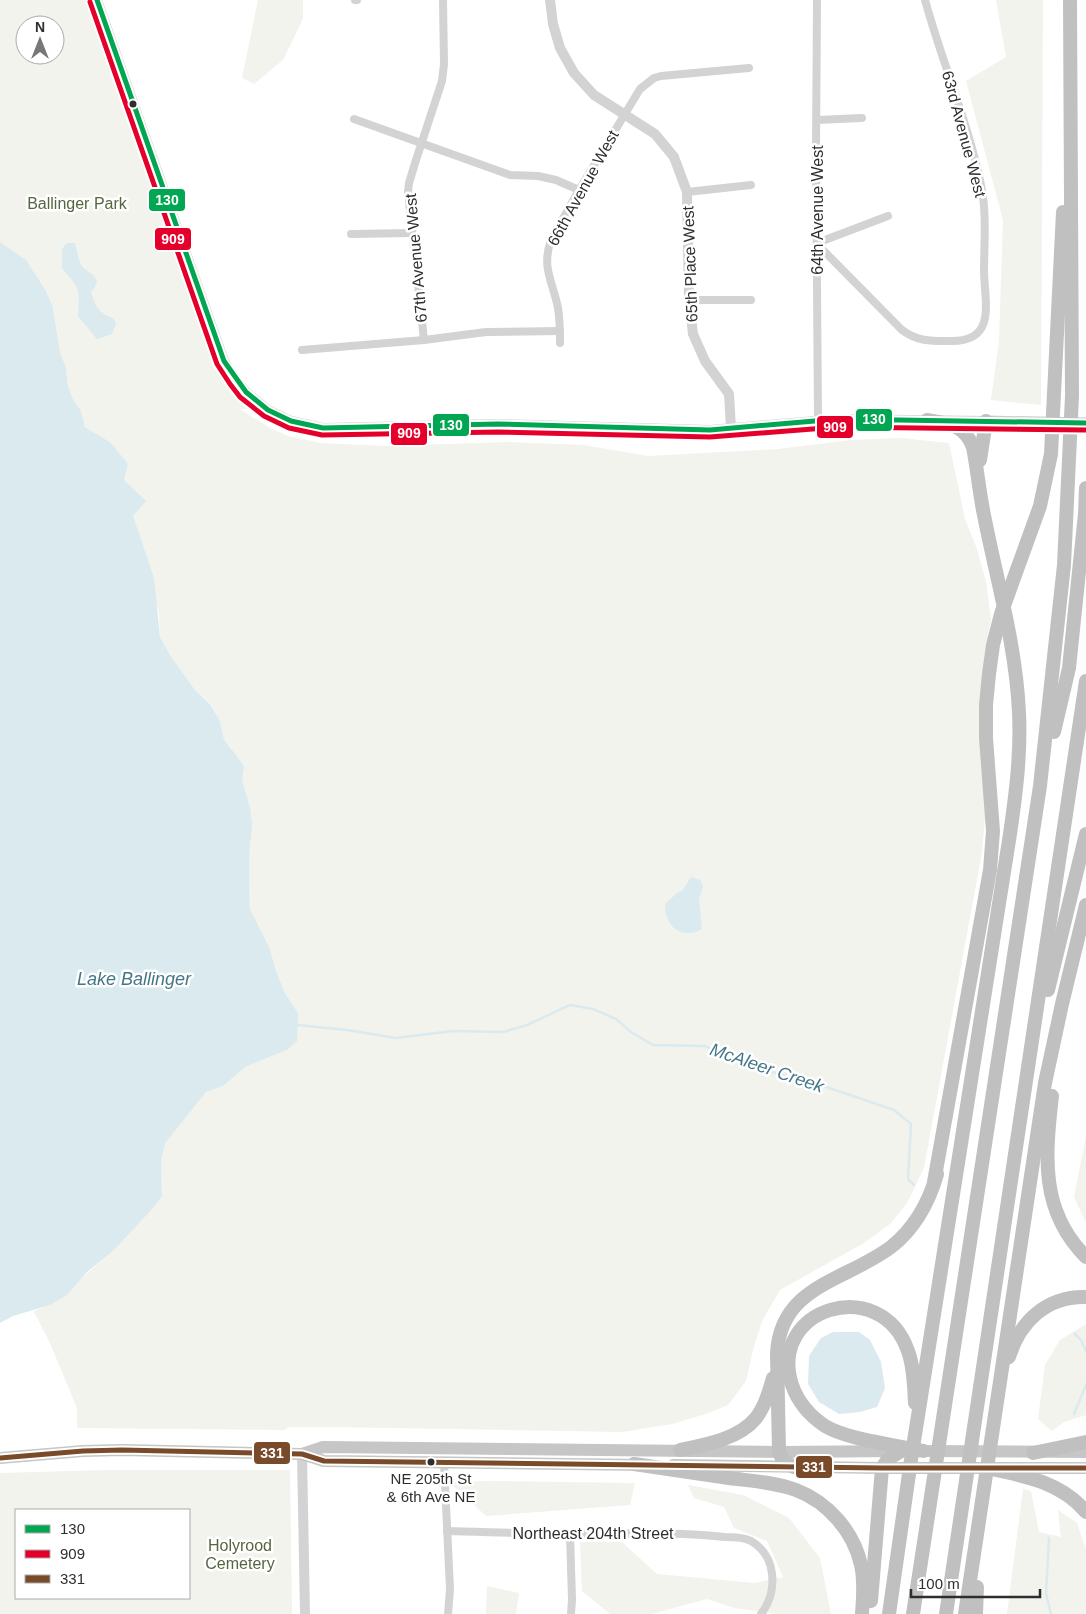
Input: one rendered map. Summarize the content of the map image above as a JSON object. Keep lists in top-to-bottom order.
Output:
{
  "streets": {
    "street": [
      "63rd Avenue West",
      "66th Avenue West",
      "64th Avenue West",
      "67th Avenue West",
      "65th Place West",
      "Northeast 204th Street"
    ]
  },
  "crossings": [
    ["63rd Avenue West", "64th Avenue West"],
    ["66th Avenue West", "65th Place West"]
  ],
  "water": ["Lake Ballinger", "McAleer Creek"],
  "parks": ["Ballinger Park", "Holyrood Cemetery"],
  "places": ["NE 205th St & 6th Ave NE"],
  "lines": ["transit line 130", "transit line 909", "transit line 331"],
  "legend": ["130", "909", "331"],
  "scale_bar": "100 m",
  "north": "top"
}
